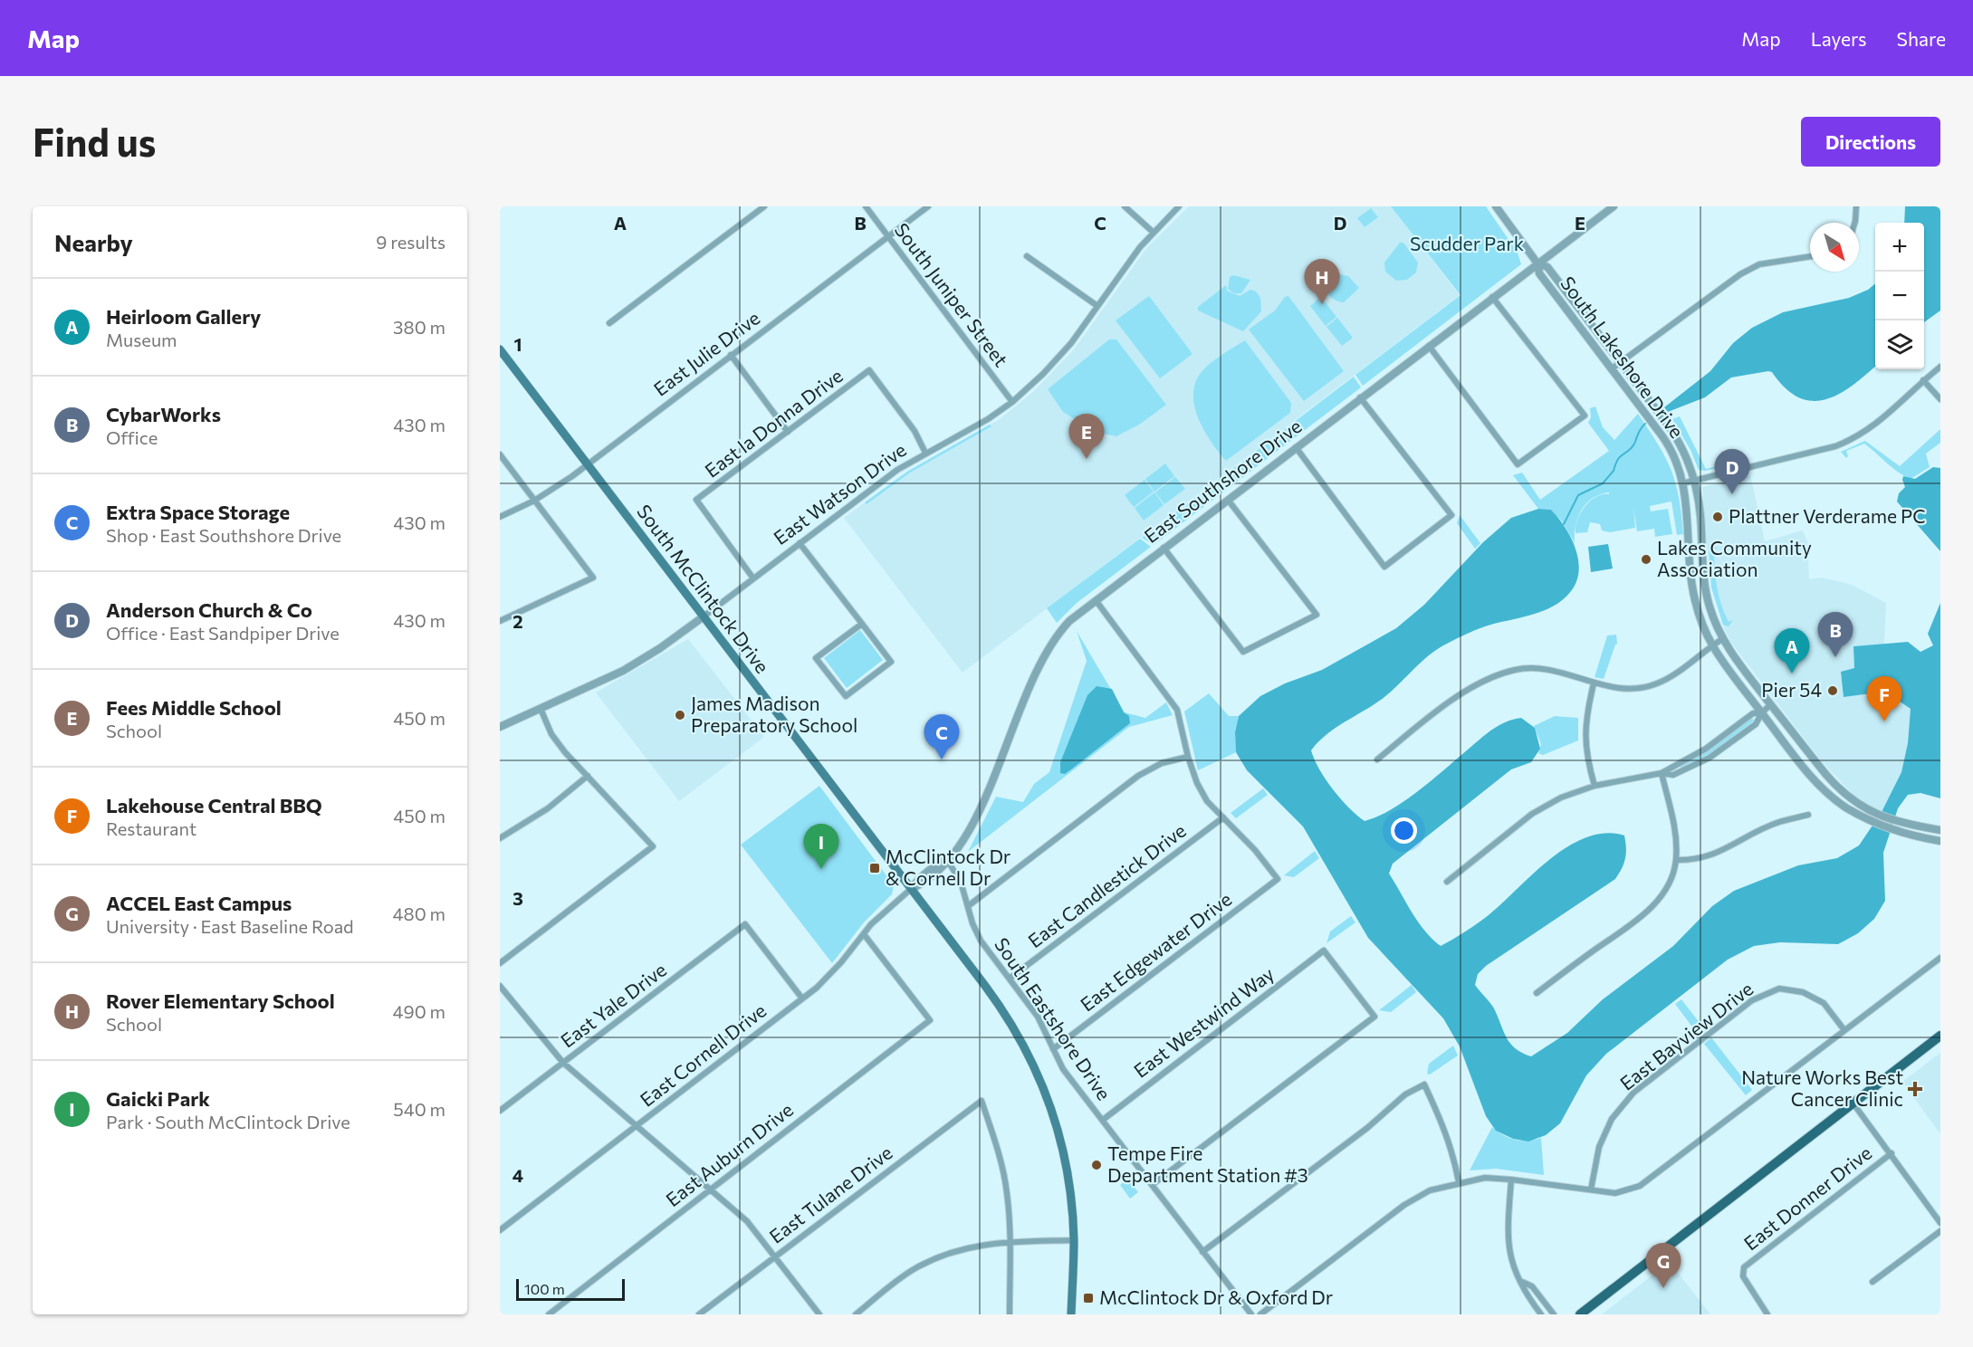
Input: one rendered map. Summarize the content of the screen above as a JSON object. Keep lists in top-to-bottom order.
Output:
{
  "streets": {
    "main road": ["South McClintock Drive"],
    "street": [
      "South Juniper Street",
      "East Julie Drive",
      "South Lakeshore Drive",
      "East la Donna Drive",
      "East Southshore Drive",
      "East Watson Drive",
      "East Candlestick Drive",
      "East Edgewater Drive",
      "East Yale Drive",
      "South Eastshore Drive",
      "East Westwind Way",
      "East Bayview Drive",
      "East Cornell Drive",
      "East Auburn Drive",
      "East Tulane Drive",
      "East Donner Drive"
    ]
  },
  "crossings": [
    ["South Juniper Street", "East Julie Drive"],
    ["South Juniper Street", "East Watson Drive"],
    ["East Julie Drive", "South McClintock Drive"],
    ["South Lakeshore Drive", "East Southshore Drive"],
    ["East la Donna Drive", "East Watson Drive"],
    ["East Southshore Drive", "South McClintock Drive"],
    ["East Southshore Drive", "South Eastshore Drive"],
    ["East Southshore Drive", "East Cornell Drive"],
    ["East Watson Drive", "South McClintock Drive"],
    ["South McClintock Drive", "East Cornell Drive"],
    ["East Candlestick Drive", "East Edgewater Drive"],
    ["East Candlestick Drive", "South Eastshore Drive"],
    ["East Edgewater Drive", "South Eastshore Drive"],
    ["East Yale Drive", "East Cornell Drive"],
    ["South Eastshore Drive", "East Westwind Way"],
    ["East Cornell Drive", "East Auburn Drive"]
  ],
  "parks": ["Scudder Park"],
  "places": {
    "other": [
      "Plattner Verderame PC",
      "Lakes Community Association",
      "Pier 54",
      "James Madison Preparatory School",
      "Tempe Fire Department Station #3"
    ],
    "transit": ["McClintock Dr & Cornell Dr", "McClintock Dr & Oxford Dr"],
    "health": ["Nature Works Best Cancer Clinic"]
  },
  "scale_bar": "100 m",
  "north": "bottom right",
  "page": {
    "header": "Map",
    "nav": ["Map", "Layers", "Share"],
    "buttons": "Directions",
    "title": "Find us",
    "heading": ["Nearby", "9 results"],
    "map_buttons": ["+", "−"],
    "pins": [
      "H",
      "E",
      "D",
      "B",
      "A",
      "F",
      "C",
      "I",
      "G"
    ],
    "list": [
      {
        "mark": "A",
        "name": "Heirloom Gallery",
        "note": "Museum",
        "value": "380 m"
      },
      {
        "mark": "B",
        "name": "CybarWorks",
        "note": "Office",
        "value": "430 m"
      },
      {
        "mark": "C",
        "name": "Extra Space Storage",
        "note": "Shop · East Southshore Drive",
        "value": "430 m"
      },
      {
        "mark": "D",
        "name": "Anderson Church & Co",
        "note": "Office · East Sandpiper Drive",
        "value": "430 m"
      },
      {
        "mark": "E",
        "name": "Fees Middle School",
        "note": "School",
        "value": "450 m"
      },
      {
        "mark": "F",
        "name": "Lakehouse Central BBQ",
        "note": "Restaurant",
        "value": "450 m"
      },
      {
        "mark": "G",
        "name": "ACCEL East Campus",
        "note": "University · East Baseline Road",
        "value": "480 m"
      },
      {
        "mark": "H",
        "name": "Rover Elementary School",
        "note": "School",
        "value": "490 m"
      },
      {
        "mark": "I",
        "name": "Gaicki Park",
        "note": "Park · South McClintock Drive",
        "value": "540 m"
      }
    ],
    "scale": "100 m"
  },
  "grid": {
    "columns": [
      "A",
      "B",
      "C",
      "D",
      "E"
    ],
    "rows": [
      "1",
      "2",
      "3",
      "4"
    ]
  }
}
